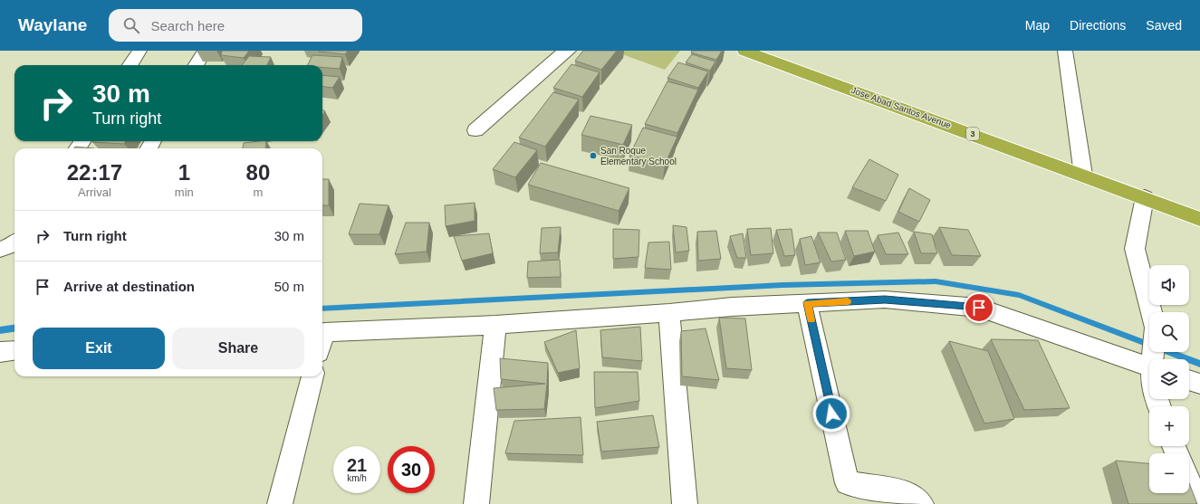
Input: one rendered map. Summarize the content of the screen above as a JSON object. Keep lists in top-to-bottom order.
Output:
{
  "streets": {
    "highway": ["Jose Abad Santos Avenue", "3"]
  },
  "places": ["San Roque Elementary School"],
  "page": {
    "header": "Waylane",
    "search": "Search here",
    "nav": ["Map", "Directions", "Saved"],
    "turn": ["30 m", "Turn right"],
    "eta": [
      "22:17",
      "Arrival",
      "1",
      "min",
      "80",
      "m"
    ],
    "list": [
      {
        "name": "Turn right",
        "value": "30 m"
      },
      {
        "name": "Arrive at destination",
        "value": "50 m"
      }
    ],
    "map_buttons": ["+", "−"],
    "buttons": ["Exit", "Share"],
    "speed": "21 km/h",
    "limit": "30"
  }
}
